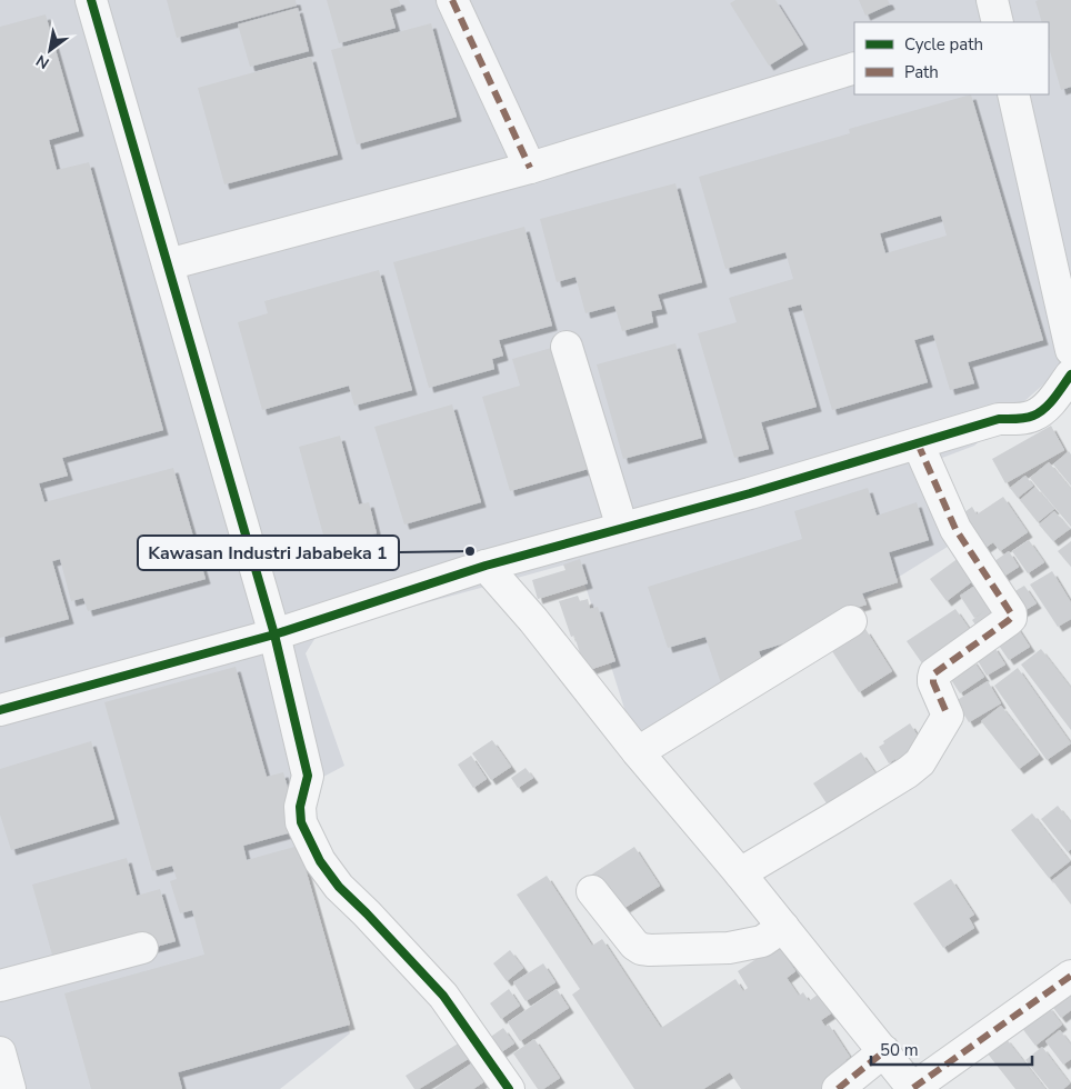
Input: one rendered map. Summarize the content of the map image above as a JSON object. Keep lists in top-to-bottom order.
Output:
{
  "places": ["Kawasan Industri Jababeka 1"],
  "legend": ["Cycle path", "Path"],
  "scale_bar": "50 m",
  "north": "bottom left"
}
